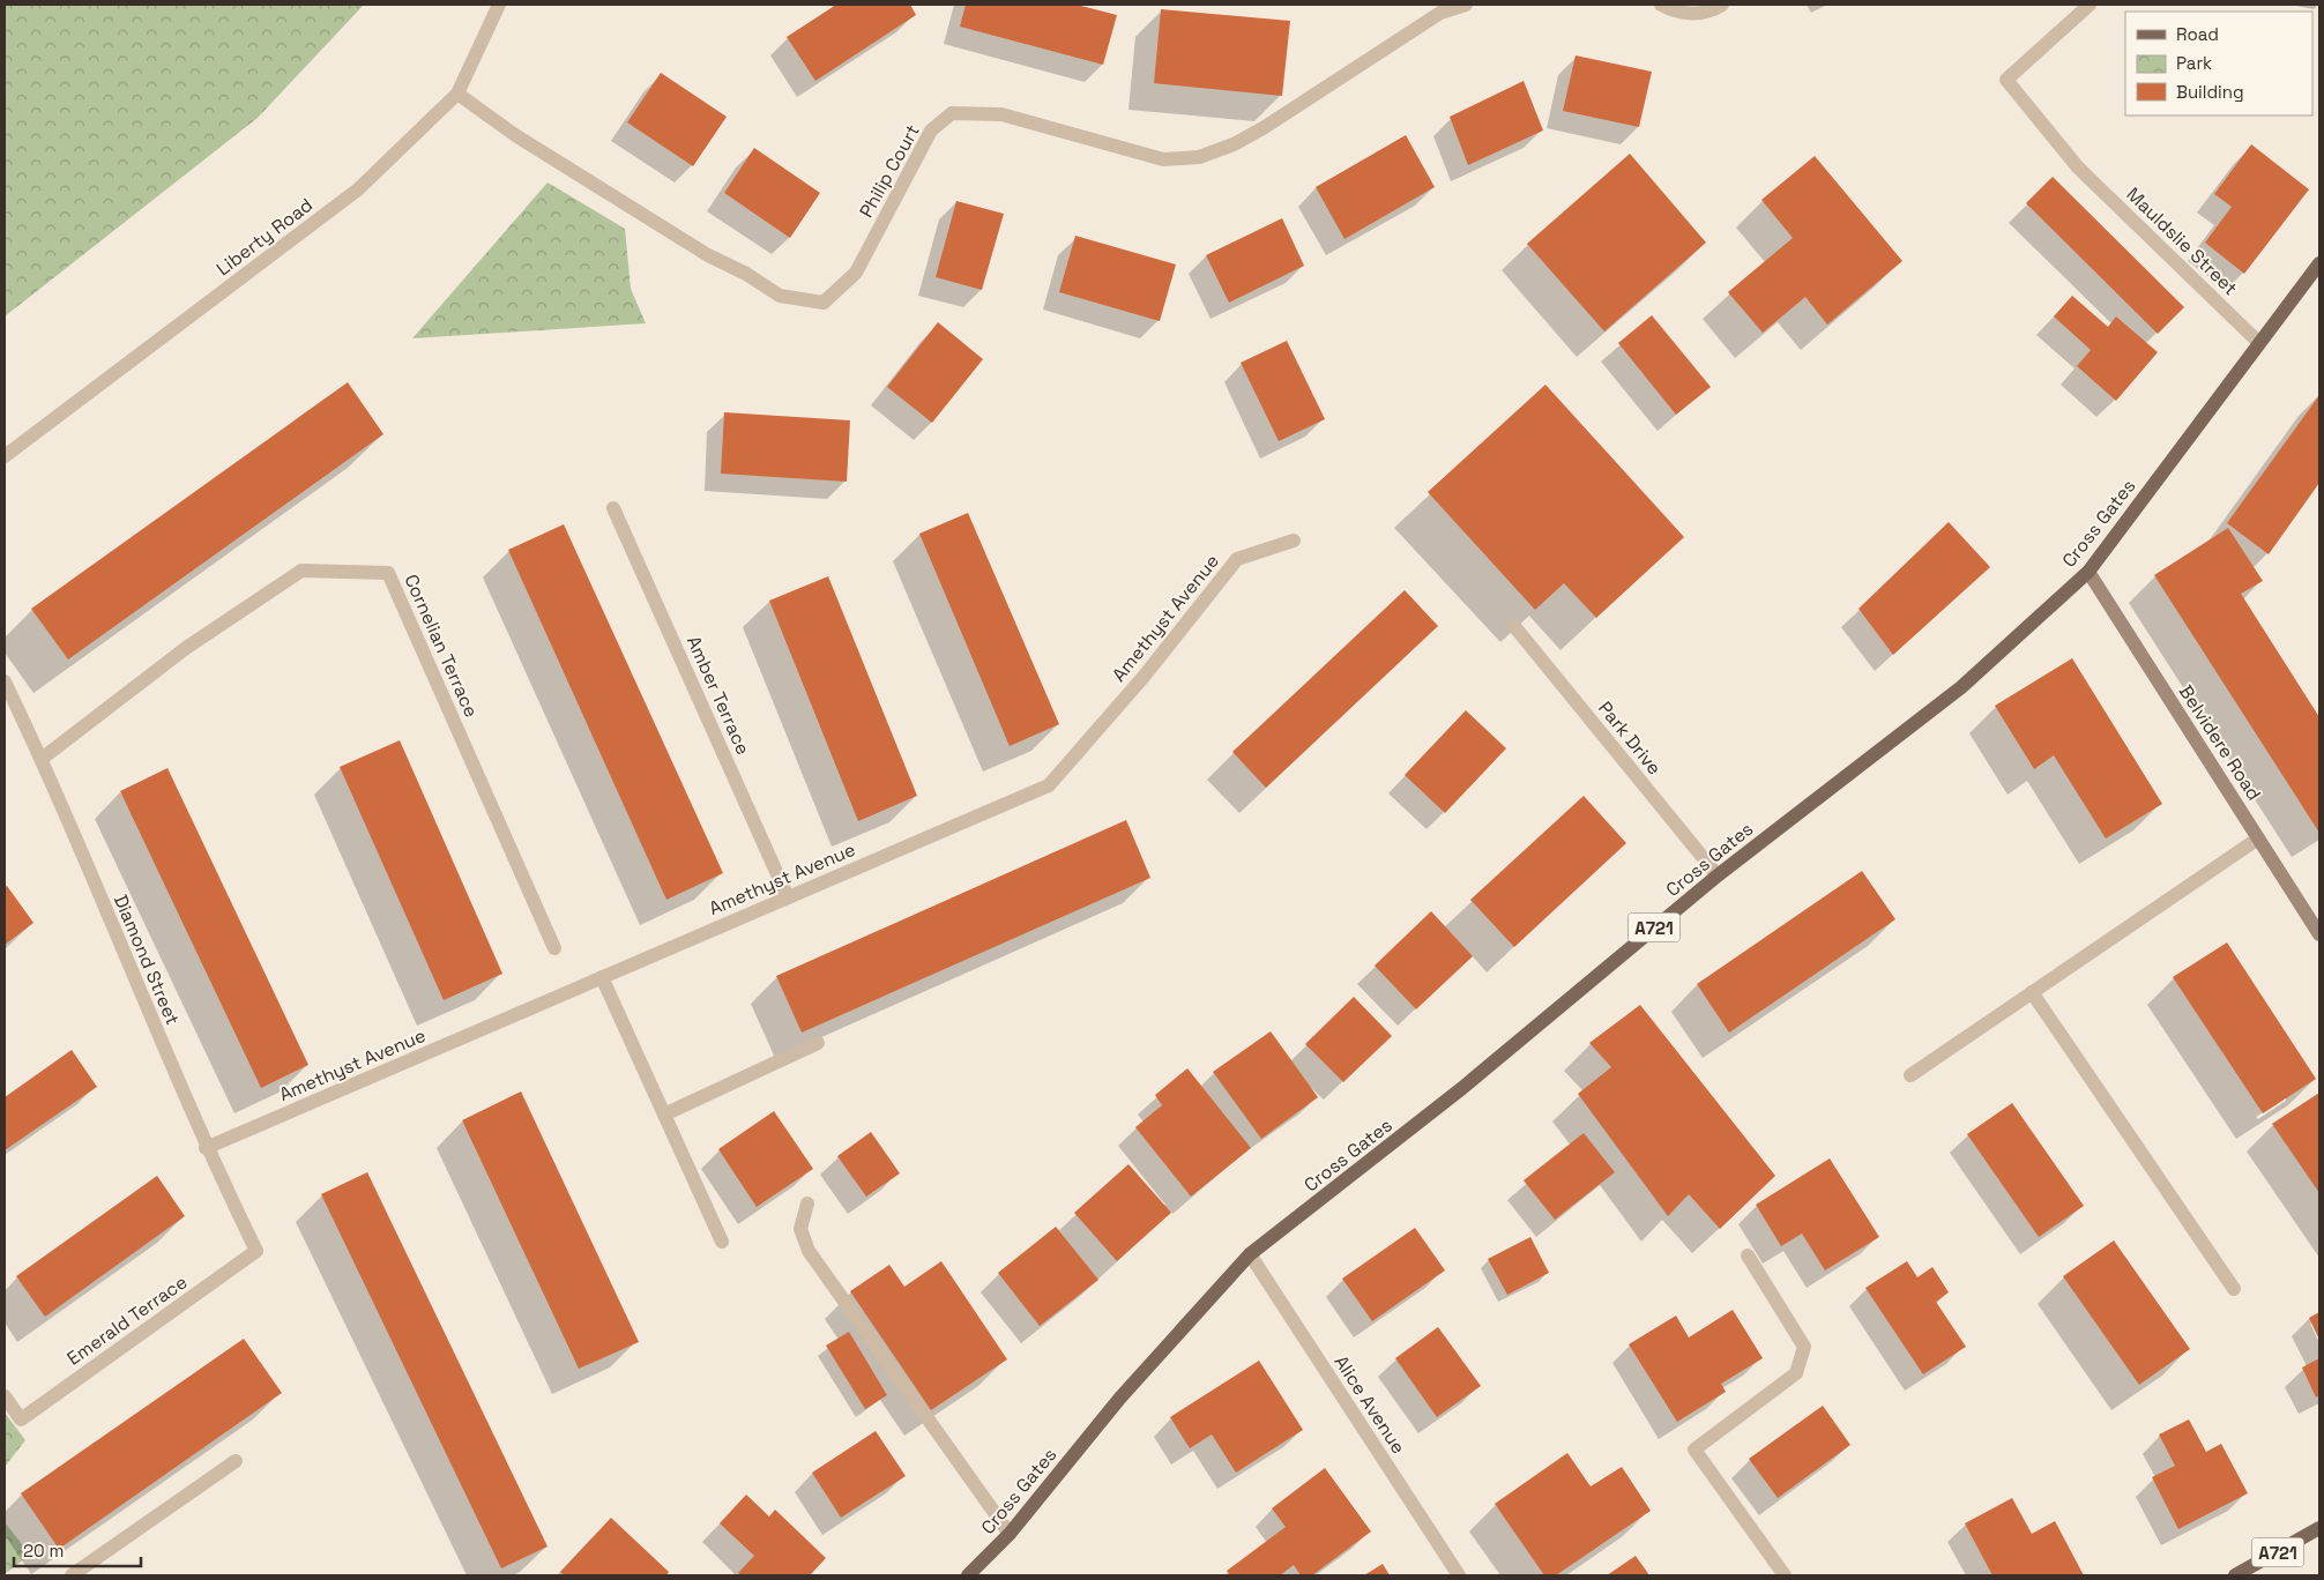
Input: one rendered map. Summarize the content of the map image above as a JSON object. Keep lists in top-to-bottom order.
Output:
{
  "streets": {
    "main road": ["Cross Gates", "A721"],
    "street": [
      "Philip Court",
      "Liberty Road",
      "Mauldslie Street",
      "Amethyst Avenue",
      "Cornelian Terrace",
      "Amber Terrace",
      "Park Drive",
      "Belvidere Road",
      "Diamond Street",
      "Emerald Terrace",
      "Alice Avenue"
    ]
  },
  "crossings": [
    ["Philip Court", "Liberty Road"],
    ["Mauldslie Street", "Cross Gates"],
    ["Cross Gates", "Park Drive"],
    ["Cross Gates", "Belvidere Road"],
    ["Cross Gates", "Alice Avenue"],
    ["Amethyst Avenue", "Amber Terrace"],
    ["Amethyst Avenue", "Diamond Street"],
    ["Cornelian Terrace", "Diamond Street"],
    ["Diamond Street", "Emerald Terrace"]
  ],
  "legend": ["Road", "Park", "Building"],
  "scale_bar": "20 m"
}
